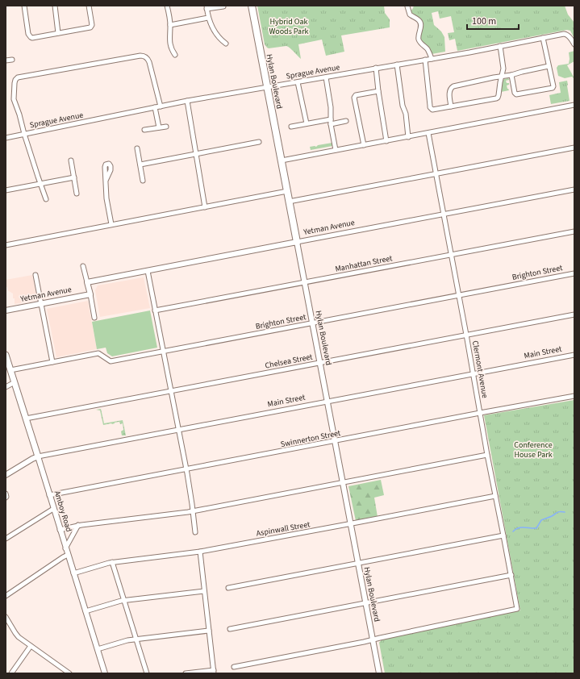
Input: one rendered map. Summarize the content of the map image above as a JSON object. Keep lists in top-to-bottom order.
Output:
{
  "streets": {
    "main road": ["Hylan Boulevard", "Amboy Road"],
    "street": [
      "Sprague Avenue",
      "Yetman Avenue",
      "Manhattan Street",
      "Brighton Street",
      "Main Street",
      "Chelsea Street",
      "Clermont Avenue",
      "Swinnerton Street",
      "Aspinwall Street"
    ]
  },
  "crossings": [
    ["Sprague Avenue", "Hylan Boulevard"],
    ["Hylan Boulevard", "Yetman Avenue"],
    ["Hylan Boulevard", "Manhattan Street"],
    ["Hylan Boulevard", "Brighton Street"],
    ["Hylan Boulevard", "Main Street"],
    ["Hylan Boulevard", "Chelsea Street"],
    ["Hylan Boulevard", "Clermont Avenue"],
    ["Hylan Boulevard", "Swinnerton Street"],
    ["Hylan Boulevard", "Aspinwall Street"],
    ["Yetman Avenue", "Clermont Avenue"],
    ["Manhattan Street", "Clermont Avenue"],
    ["Brighton Street", "Clermont Avenue"],
    ["Brighton Street", "Amboy Road"],
    ["Main Street", "Clermont Avenue"],
    ["Main Street", "Amboy Road"],
    ["Chelsea Street", "Clermont Avenue"],
    ["Chelsea Street", "Amboy Road"],
    ["Clermont Avenue", "Swinnerton Street"],
    ["Clermont Avenue", "Aspinwall Street"],
    ["Swinnerton Street", "Amboy Road"],
    ["Amboy Road", "Aspinwall Street"]
  ],
  "parks": ["Hybrid Oak Woods Park", "Conference House Park"],
  "scale_bar": "100 m"
}
